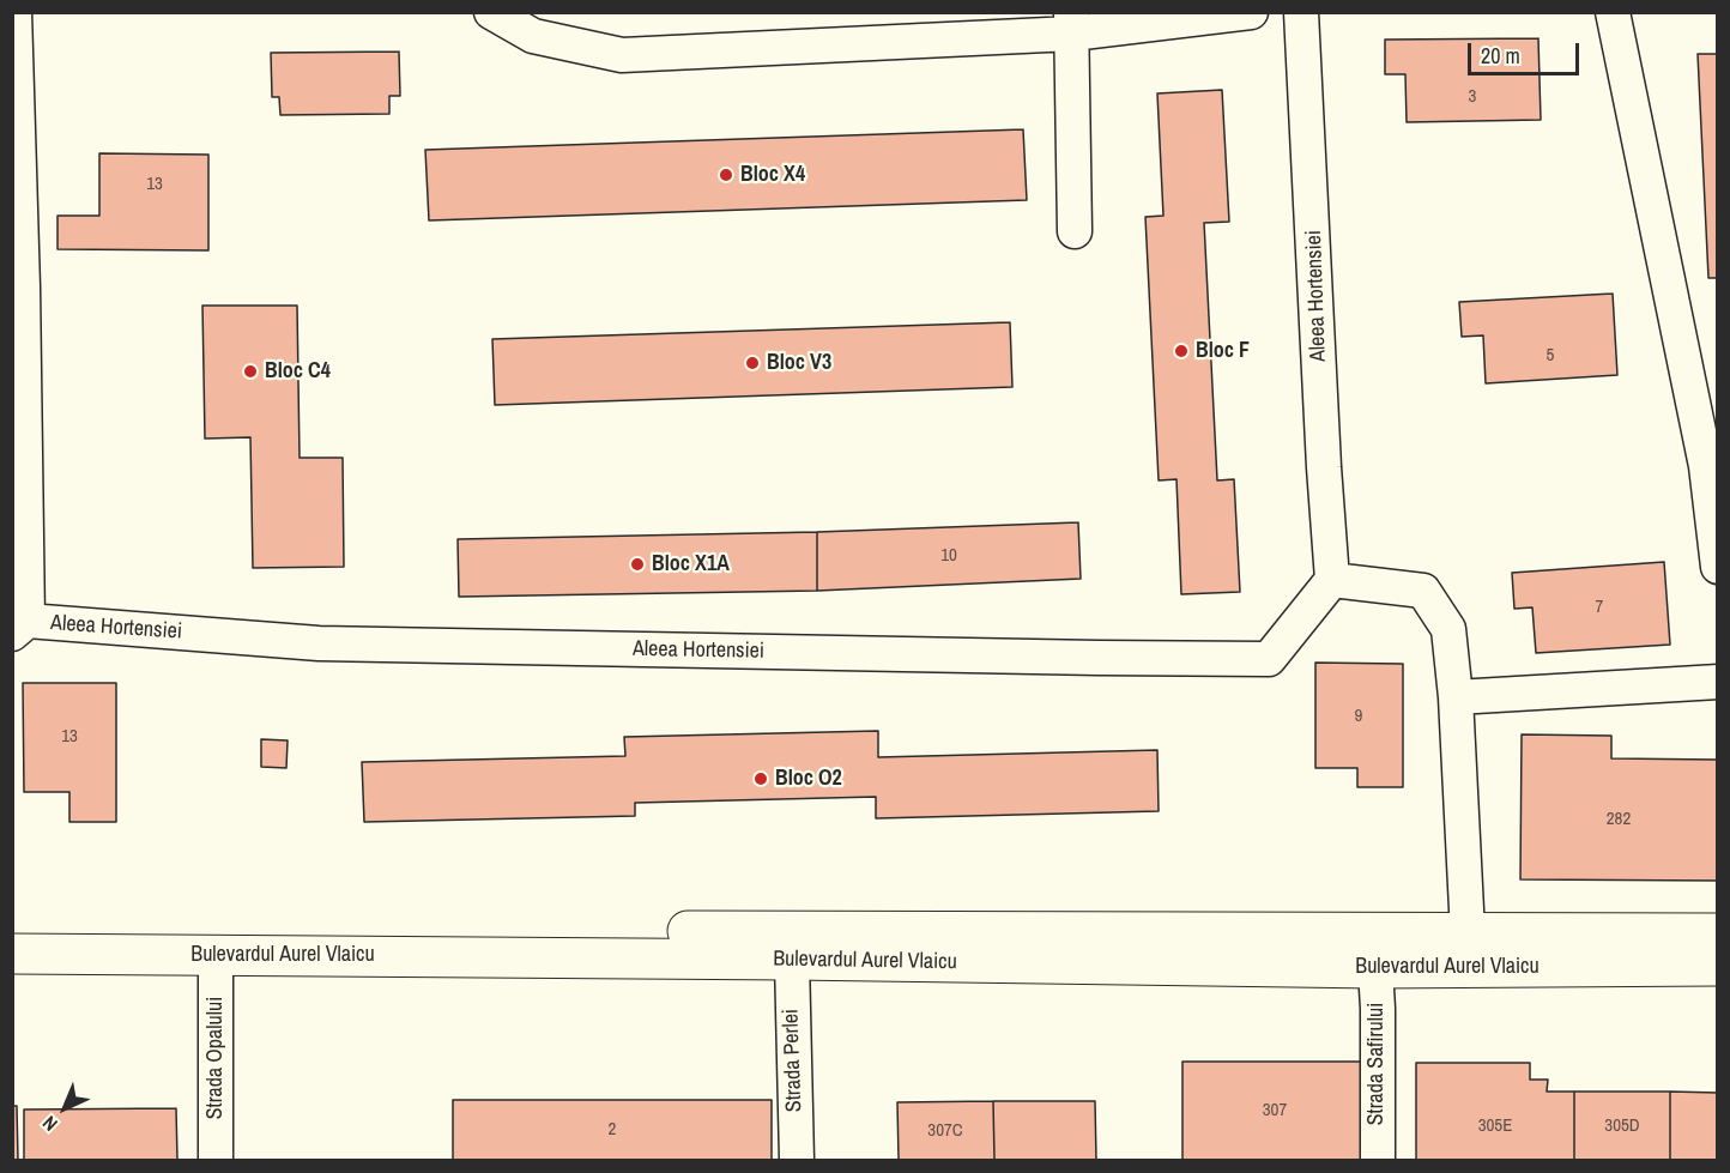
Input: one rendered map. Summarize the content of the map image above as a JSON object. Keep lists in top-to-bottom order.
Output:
{
  "streets": {
    "main road": ["Bulevardul Aurel Vlaicu"],
    "street": [
      "Aleea Hortensiei",
      "Strada Opalului",
      "Strada Perlei",
      "Strada Safirului"
    ]
  },
  "crossings": [
    ["Bulevardul Aurel Vlaicu", "Strada Opalului"],
    ["Bulevardul Aurel Vlaicu", "Strada Perlei"],
    ["Bulevardul Aurel Vlaicu", "Strada Safirului"]
  ],
  "places": [
    "Bloc X4",
    "Bloc F",
    "Bloc V3",
    "Bloc C4",
    "Bloc X1A",
    "Bloc O2"
  ],
  "house_numbers": [
    "3",
    "13",
    "5",
    "10",
    "7",
    "9",
    "13",
    "282",
    "307",
    "305E",
    "305D",
    "2",
    "307C"
  ],
  "scale_bar": "20 m",
  "north": "bottom left"
}
